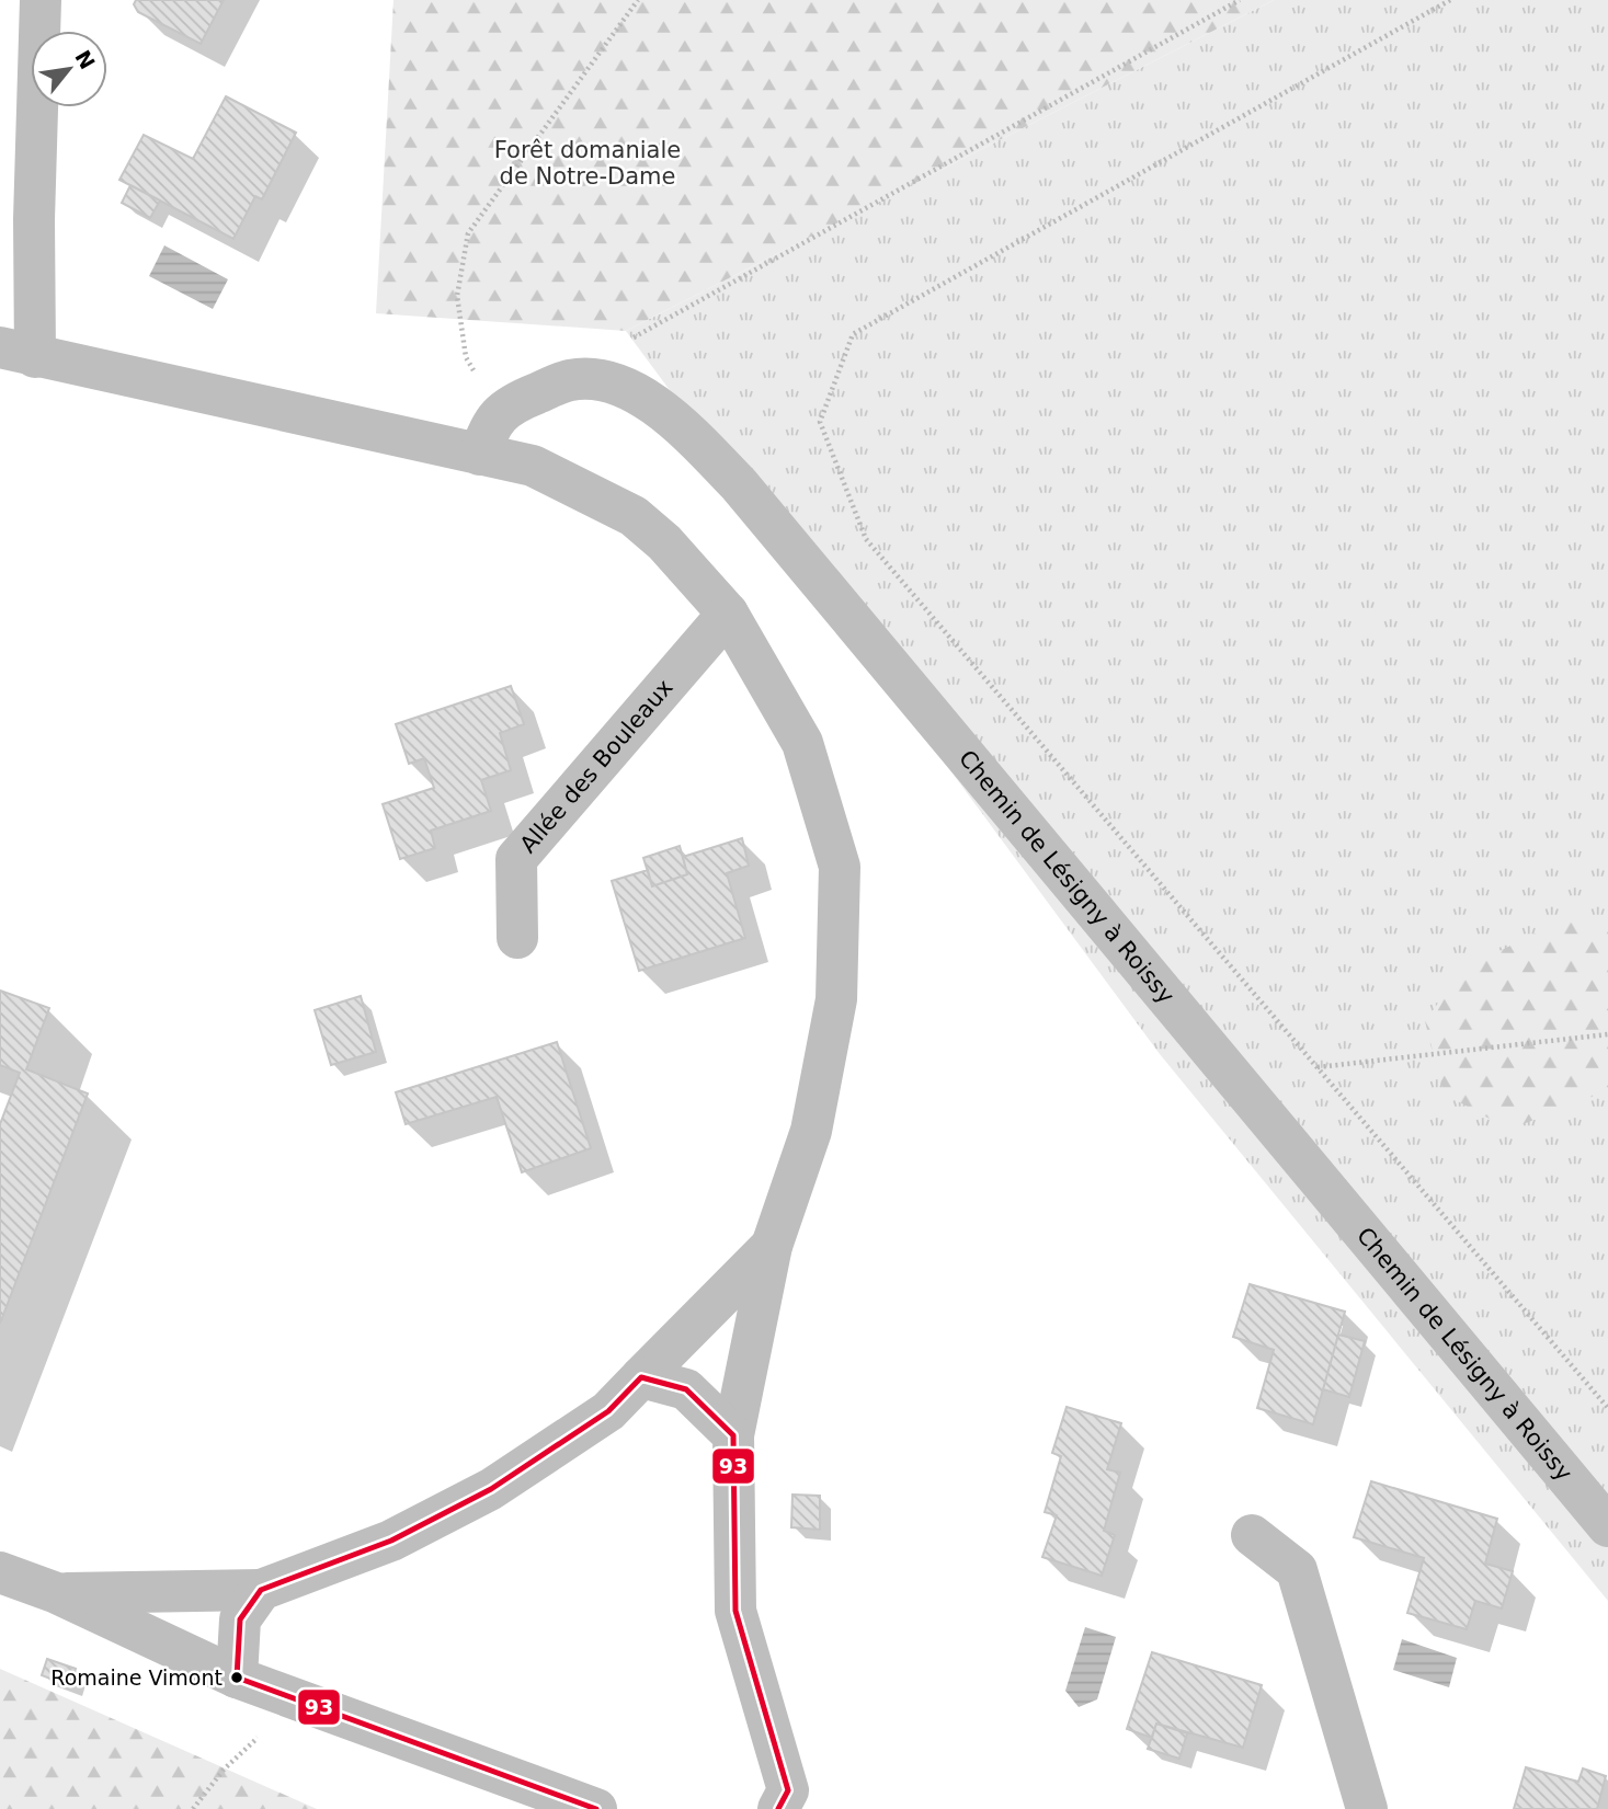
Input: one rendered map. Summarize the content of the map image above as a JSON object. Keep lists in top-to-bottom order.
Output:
{
  "streets": {
    "street": ["Allée des Bouleaux", "Chemin de Lésigny à Roissy"]
  },
  "parks": ["Forêt domaniale de Notre-Dame"],
  "places": ["Romaine Vimont"],
  "lines": ["transit line 93"],
  "north": "top right"
}
